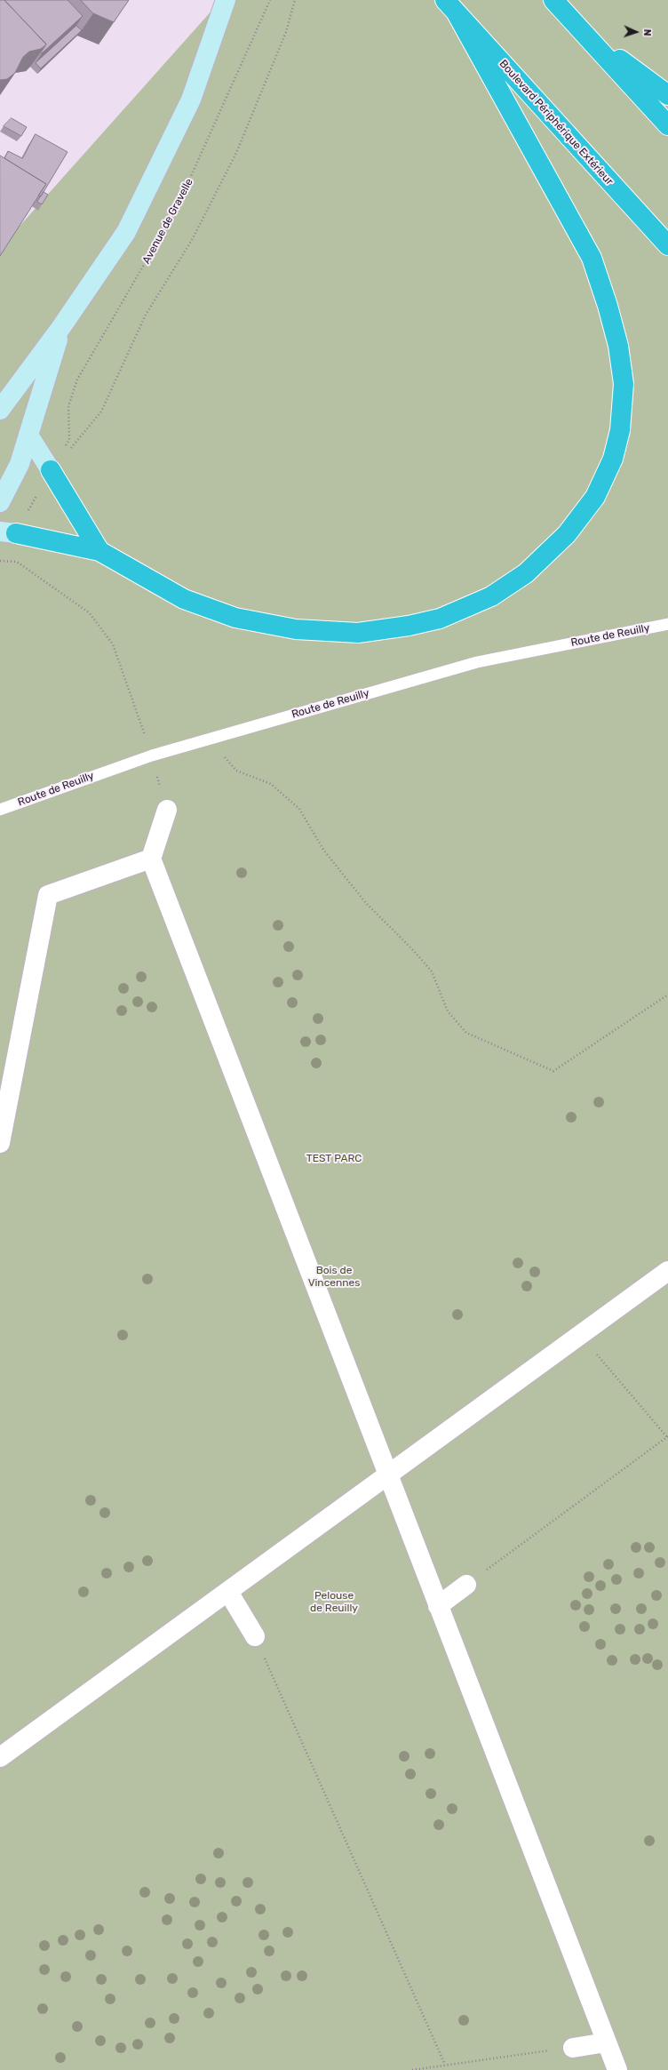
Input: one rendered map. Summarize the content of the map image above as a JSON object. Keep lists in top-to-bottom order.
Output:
{
  "streets": {
    "highway": ["Boulevard Périphérique Extérieur"],
    "lane": ["Route de Reuilly"],
    "path": ["Avenue de Gravelle"]
  },
  "parks": ["TEST PARC", "Bois de Vincennes", "Pelouse de Reuilly"],
  "north": "right"
}
